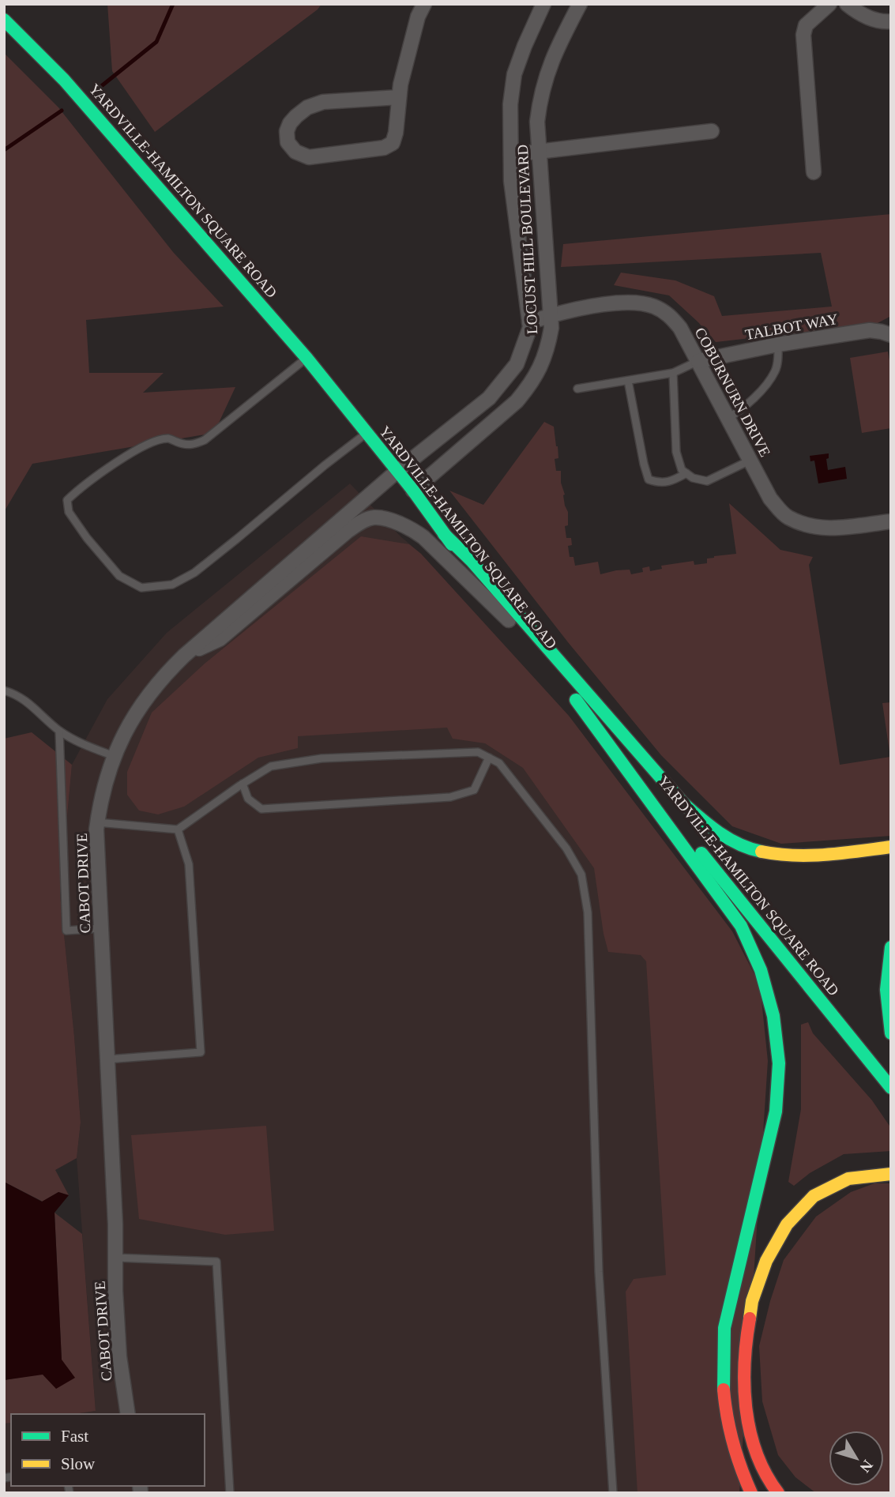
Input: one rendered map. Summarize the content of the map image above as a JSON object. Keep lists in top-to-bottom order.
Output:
{
  "streets": {
    "main road": ["YARDVILLE-HAMILTON SQUARE ROAD"],
    "street": [
      "LOCUST HILL BOULEVARD",
      "TALBOT WAY",
      "COBURNURN DRIVE",
      "CABOT DRIVE"
    ]
  },
  "crossings": [
    ["YARDVILLE-HAMILTON SQUARE ROAD", "LOCUST HILL BOULEVARD"],
    ["YARDVILLE-HAMILTON SQUARE ROAD", "CABOT DRIVE"],
    ["LOCUST HILL BOULEVARD", "COBURNURN DRIVE"],
    ["LOCUST HILL BOULEVARD", "CABOT DRIVE"],
    ["TALBOT WAY", "COBURNURN DRIVE"]
  ],
  "legend": ["Fast", "Slow"],
  "north": "bottom right"
}
